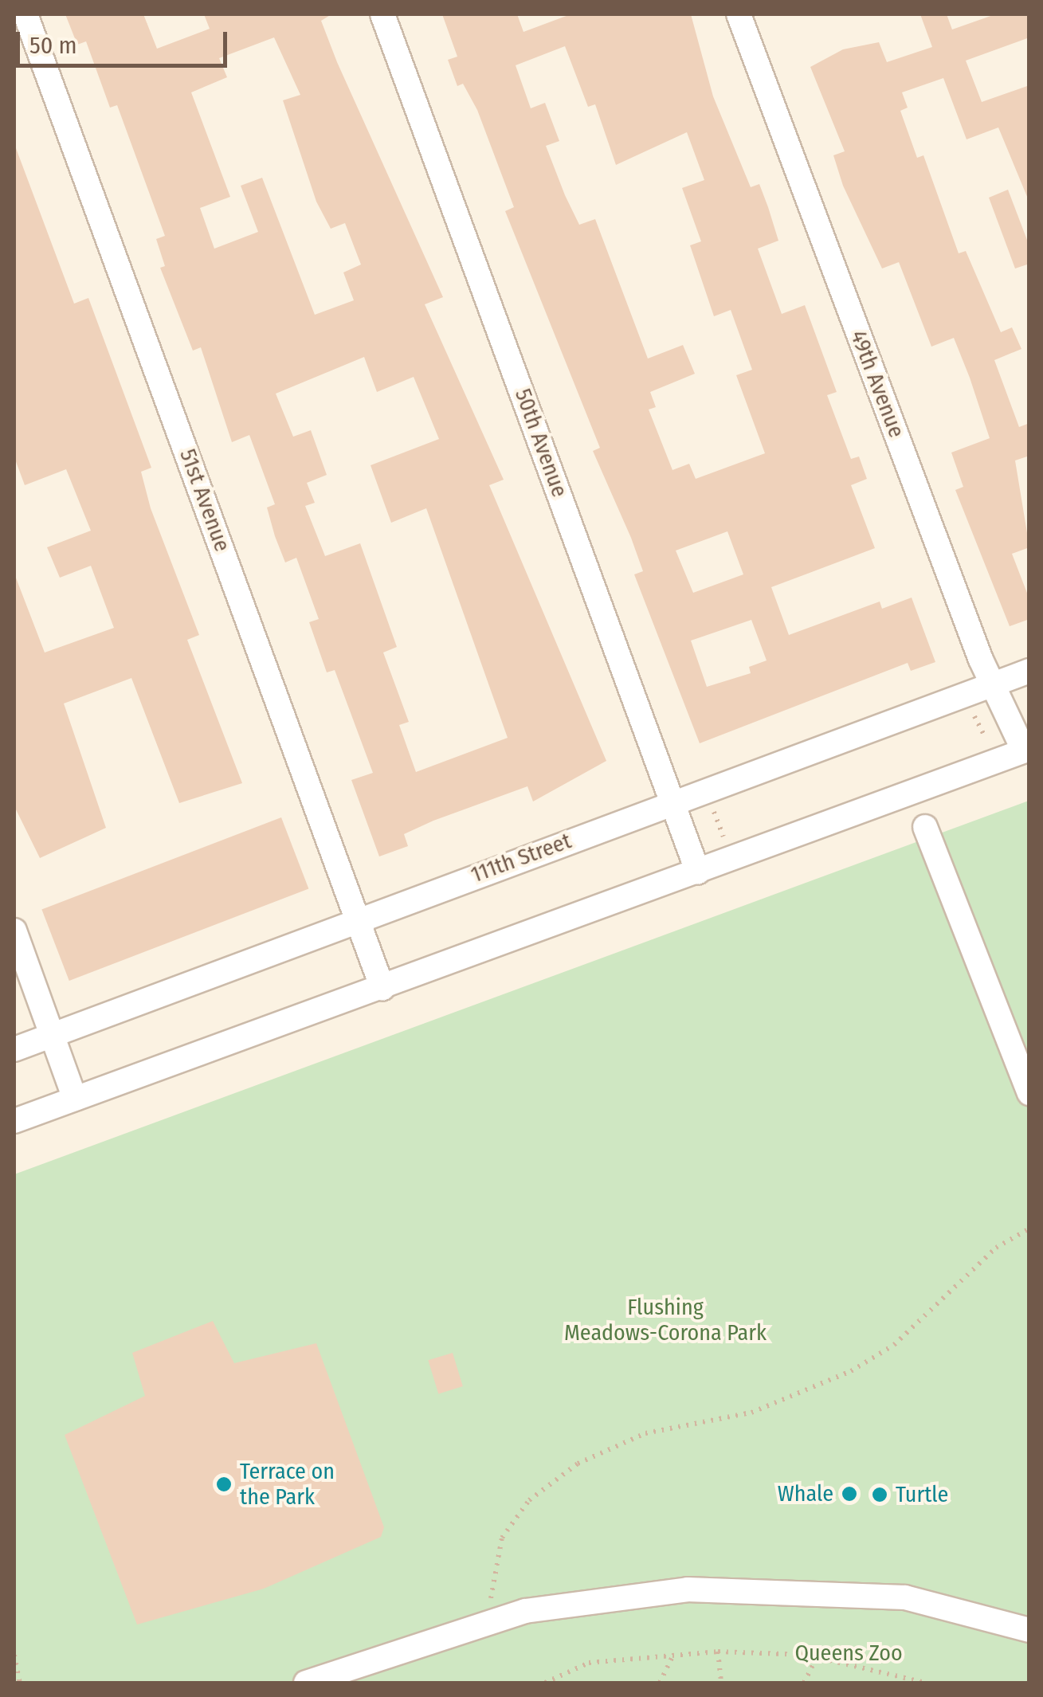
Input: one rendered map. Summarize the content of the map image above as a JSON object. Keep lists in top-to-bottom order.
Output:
{
  "streets": {
    "street": [
      "49th Avenue",
      "50th Avenue",
      "51st Avenue",
      "111th Street"
    ]
  },
  "crossings": [
    ["49th Avenue", "111th Street"],
    ["50th Avenue", "111th Street"],
    ["51st Avenue", "111th Street"]
  ],
  "parks": ["Flushing Meadows-Corona Park", "Queens Zoo"],
  "places": ["Terrace on the Park", "Whale", "Turtle"],
  "scale_bar": "50 m"
}
